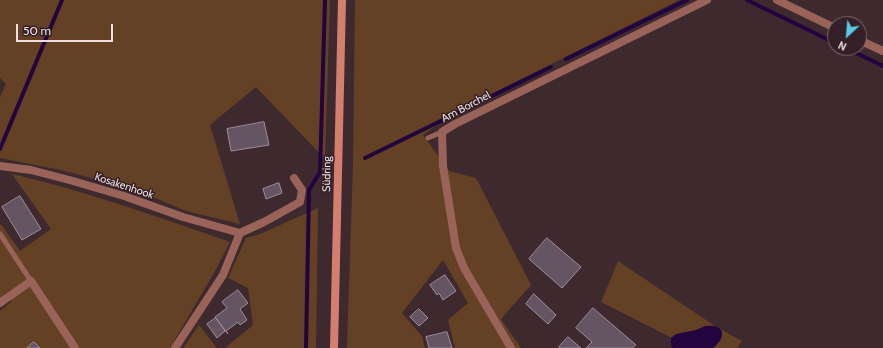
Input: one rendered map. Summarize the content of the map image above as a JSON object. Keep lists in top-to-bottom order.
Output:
{
  "streets": {
    "main road": ["Südring"],
    "street": ["Am Borchel", "Kosakenhook"]
  },
  "scale_bar": "50 m",
  "north": "bottom left"
}
